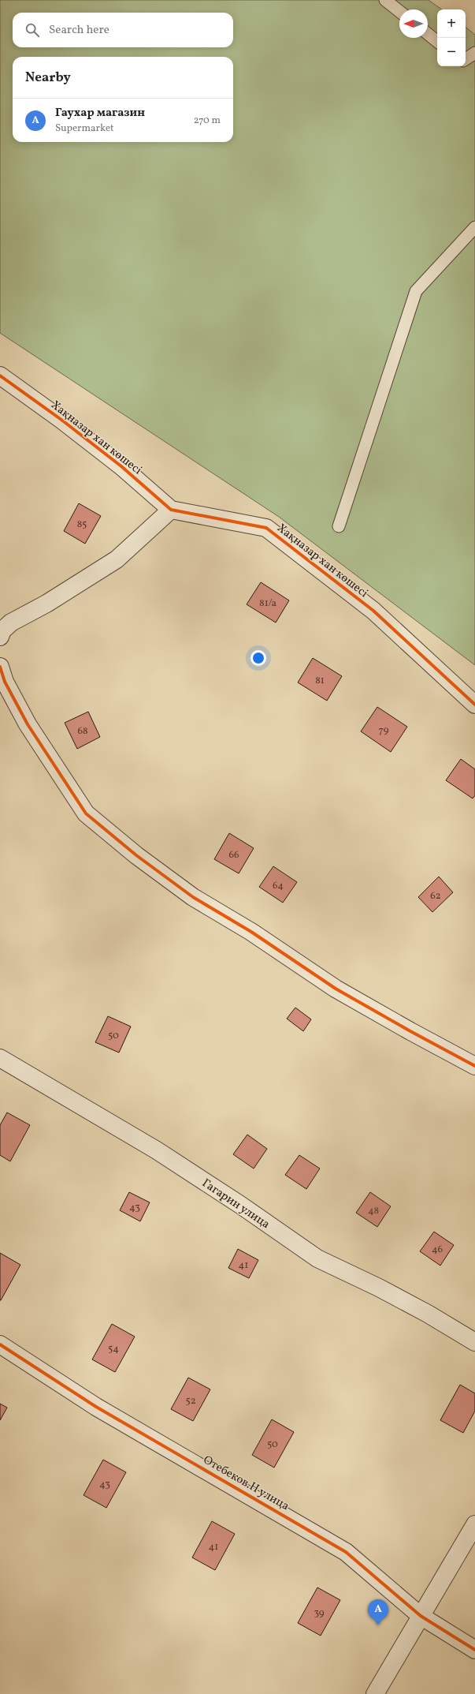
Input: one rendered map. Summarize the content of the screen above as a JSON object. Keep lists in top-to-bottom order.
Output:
{
  "streets": {
    "street": ["Хақназар хан көшесі", "Гагарин улица", "Отебеков.Н улица"]
  },
  "house_numbers": [
    "85",
    "81/а",
    "81",
    "79",
    "68",
    "66",
    "64",
    "62",
    "50",
    "43",
    "48",
    "46",
    "41",
    "54",
    "52",
    "50",
    "43",
    "41",
    "39"
  ],
  "north": "left",
  "page": {
    "map_buttons": ["+", "−"],
    "search": "Search here",
    "heading": "Nearby",
    "list": [
      {
        "mark": "A",
        "name": "Гаухар магазин",
        "note": "Supermarket",
        "value": "270 m"
      }
    ],
    "pins": "A"
  }
}
